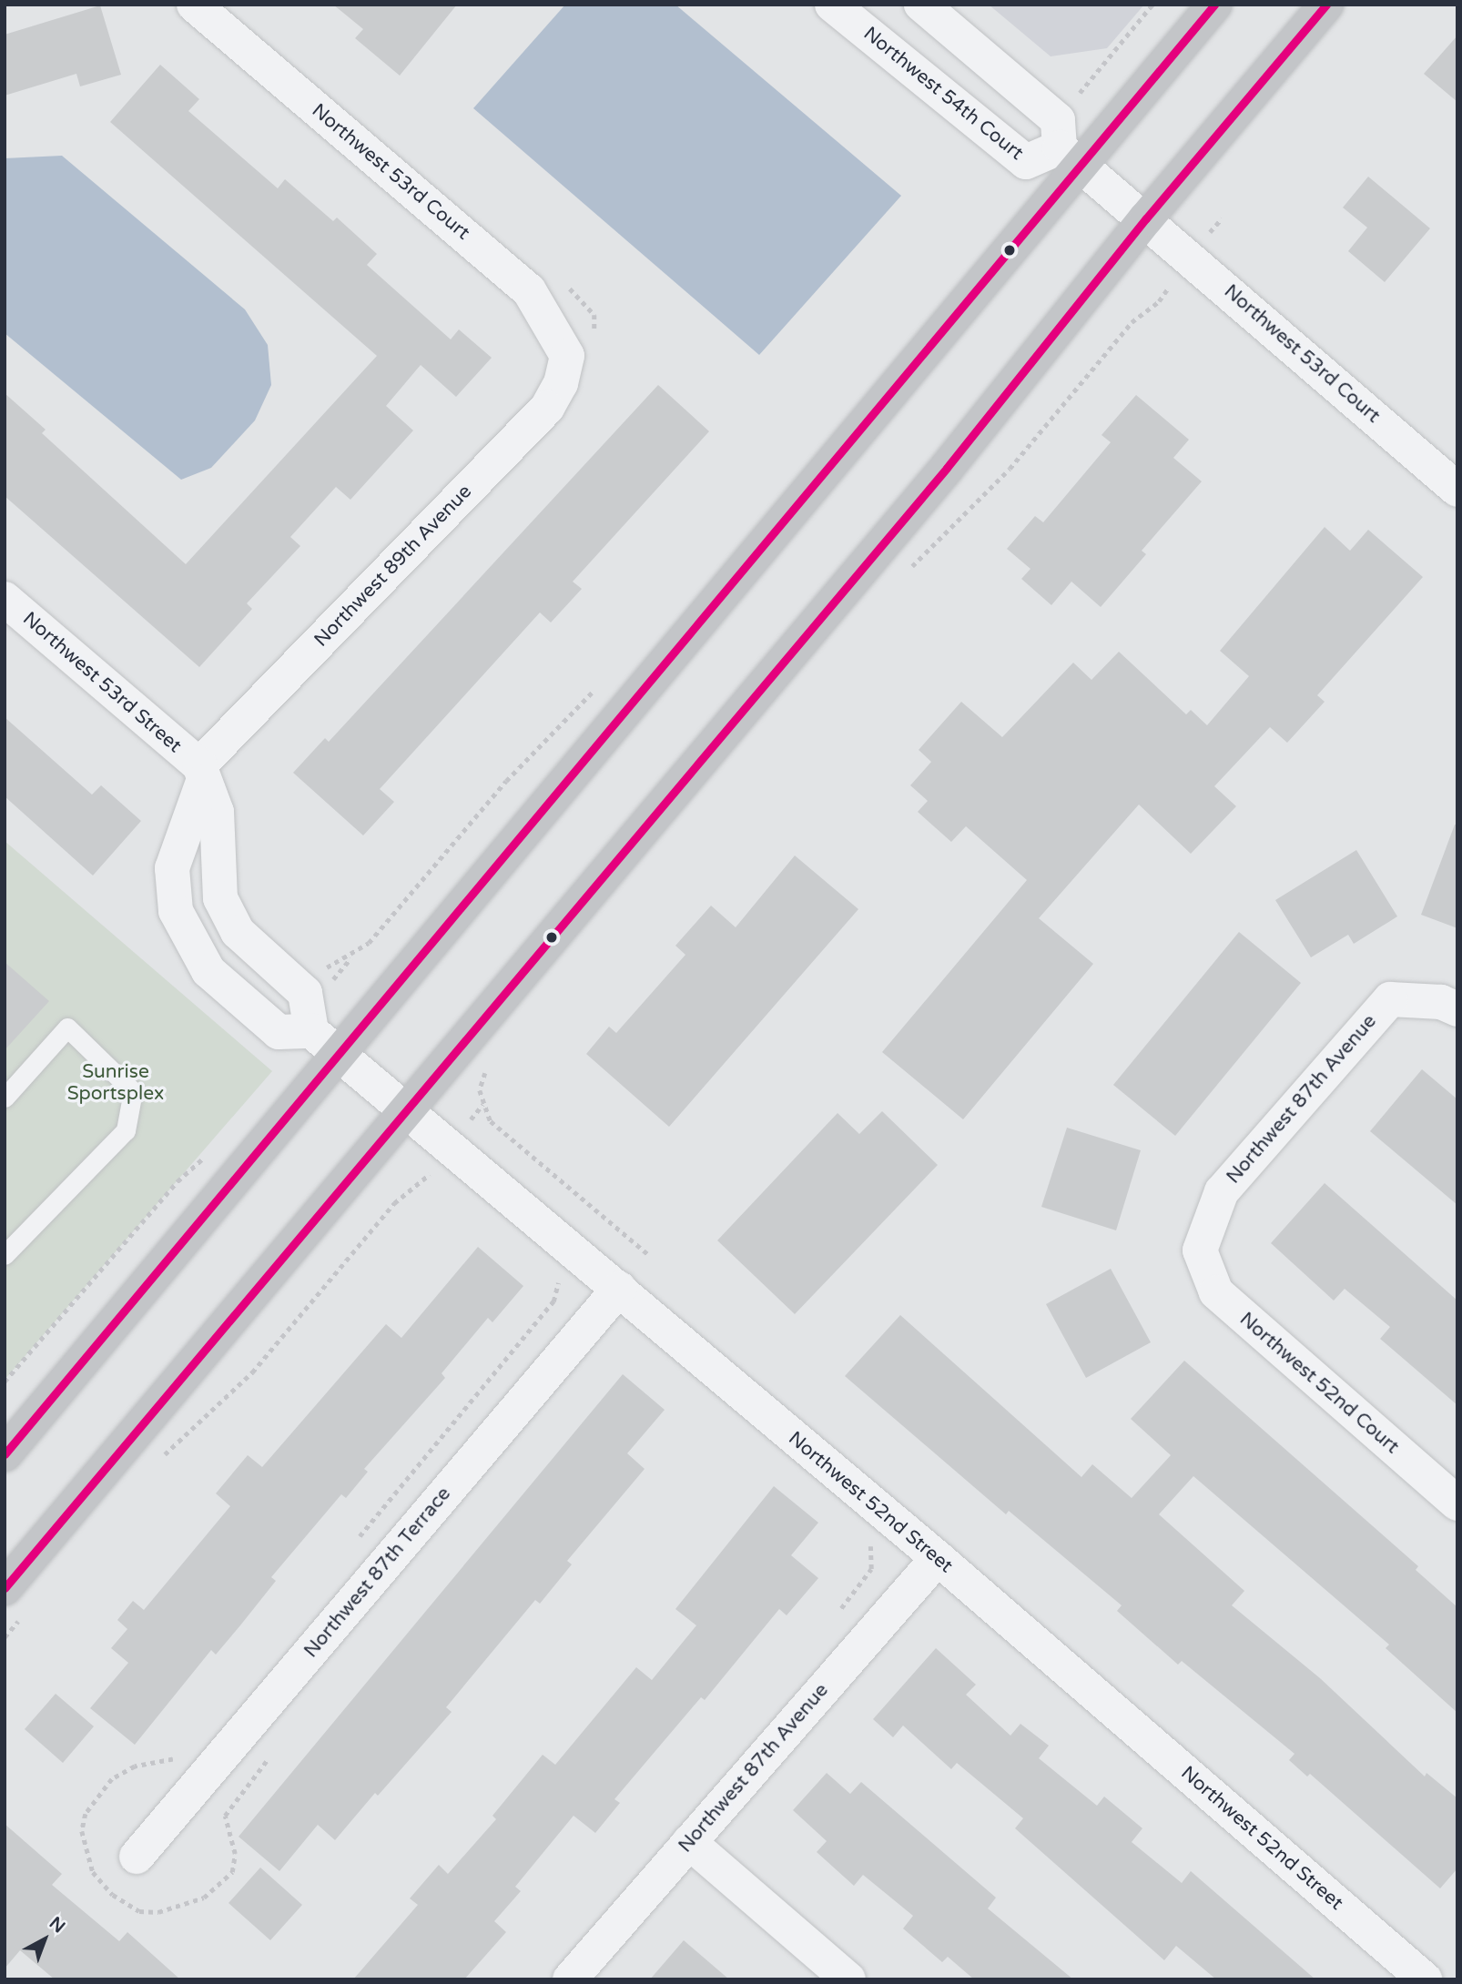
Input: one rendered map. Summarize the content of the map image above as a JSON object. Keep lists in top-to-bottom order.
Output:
{
  "streets": {
    "street": [
      "Northwest 54th Court",
      "Northwest 53rd Court",
      "Northwest 89th Avenue",
      "Northwest 53rd Street",
      "Northwest 87th Avenue",
      "Northwest 52nd Court",
      "Northwest 52nd Street",
      "Northwest 87th Terrace"
    ]
  },
  "crossings": [
    ["Northwest 53rd Court", "Northwest 89th Avenue"],
    ["Northwest 89th Avenue", "Northwest 53rd Street"],
    ["Northwest 87th Avenue", "Northwest 52nd Court"],
    ["Northwest 87th Avenue", "Northwest 52nd Street"],
    ["Northwest 52nd Street", "Northwest 87th Terrace"]
  ],
  "parks": ["Sunrise Sportsplex"],
  "north": "top right"
}
